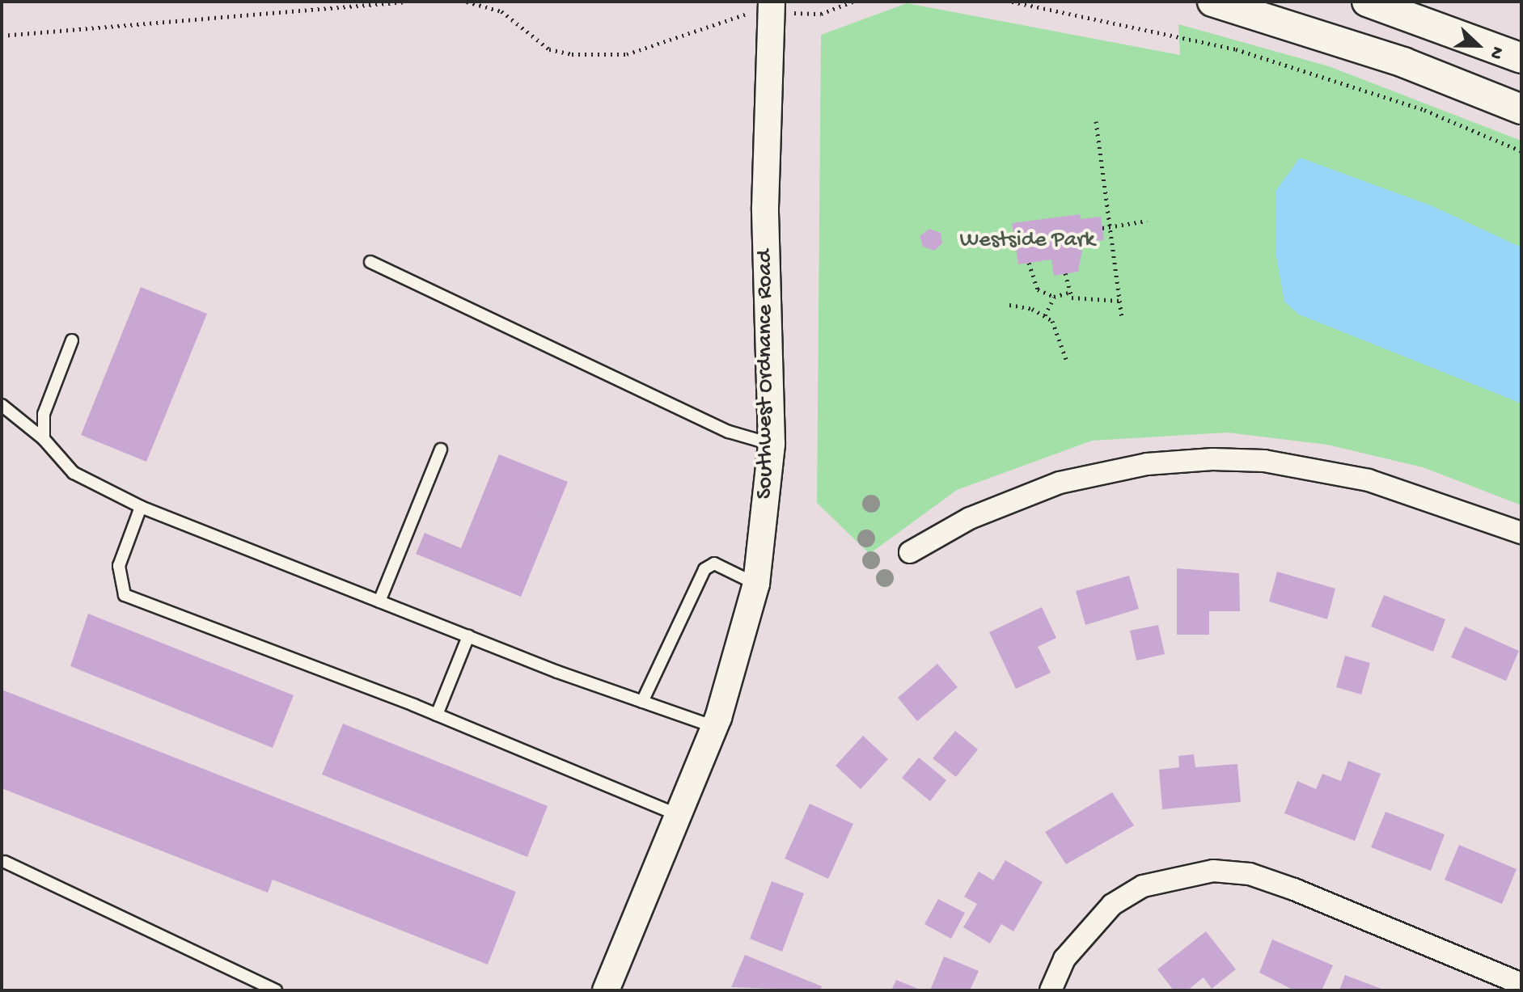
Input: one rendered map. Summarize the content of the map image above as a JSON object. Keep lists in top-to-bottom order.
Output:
{
  "streets": {
    "street": ["Southwest Ordnance Road"]
  },
  "parks": ["Westside Park"],
  "north": "right"
}
